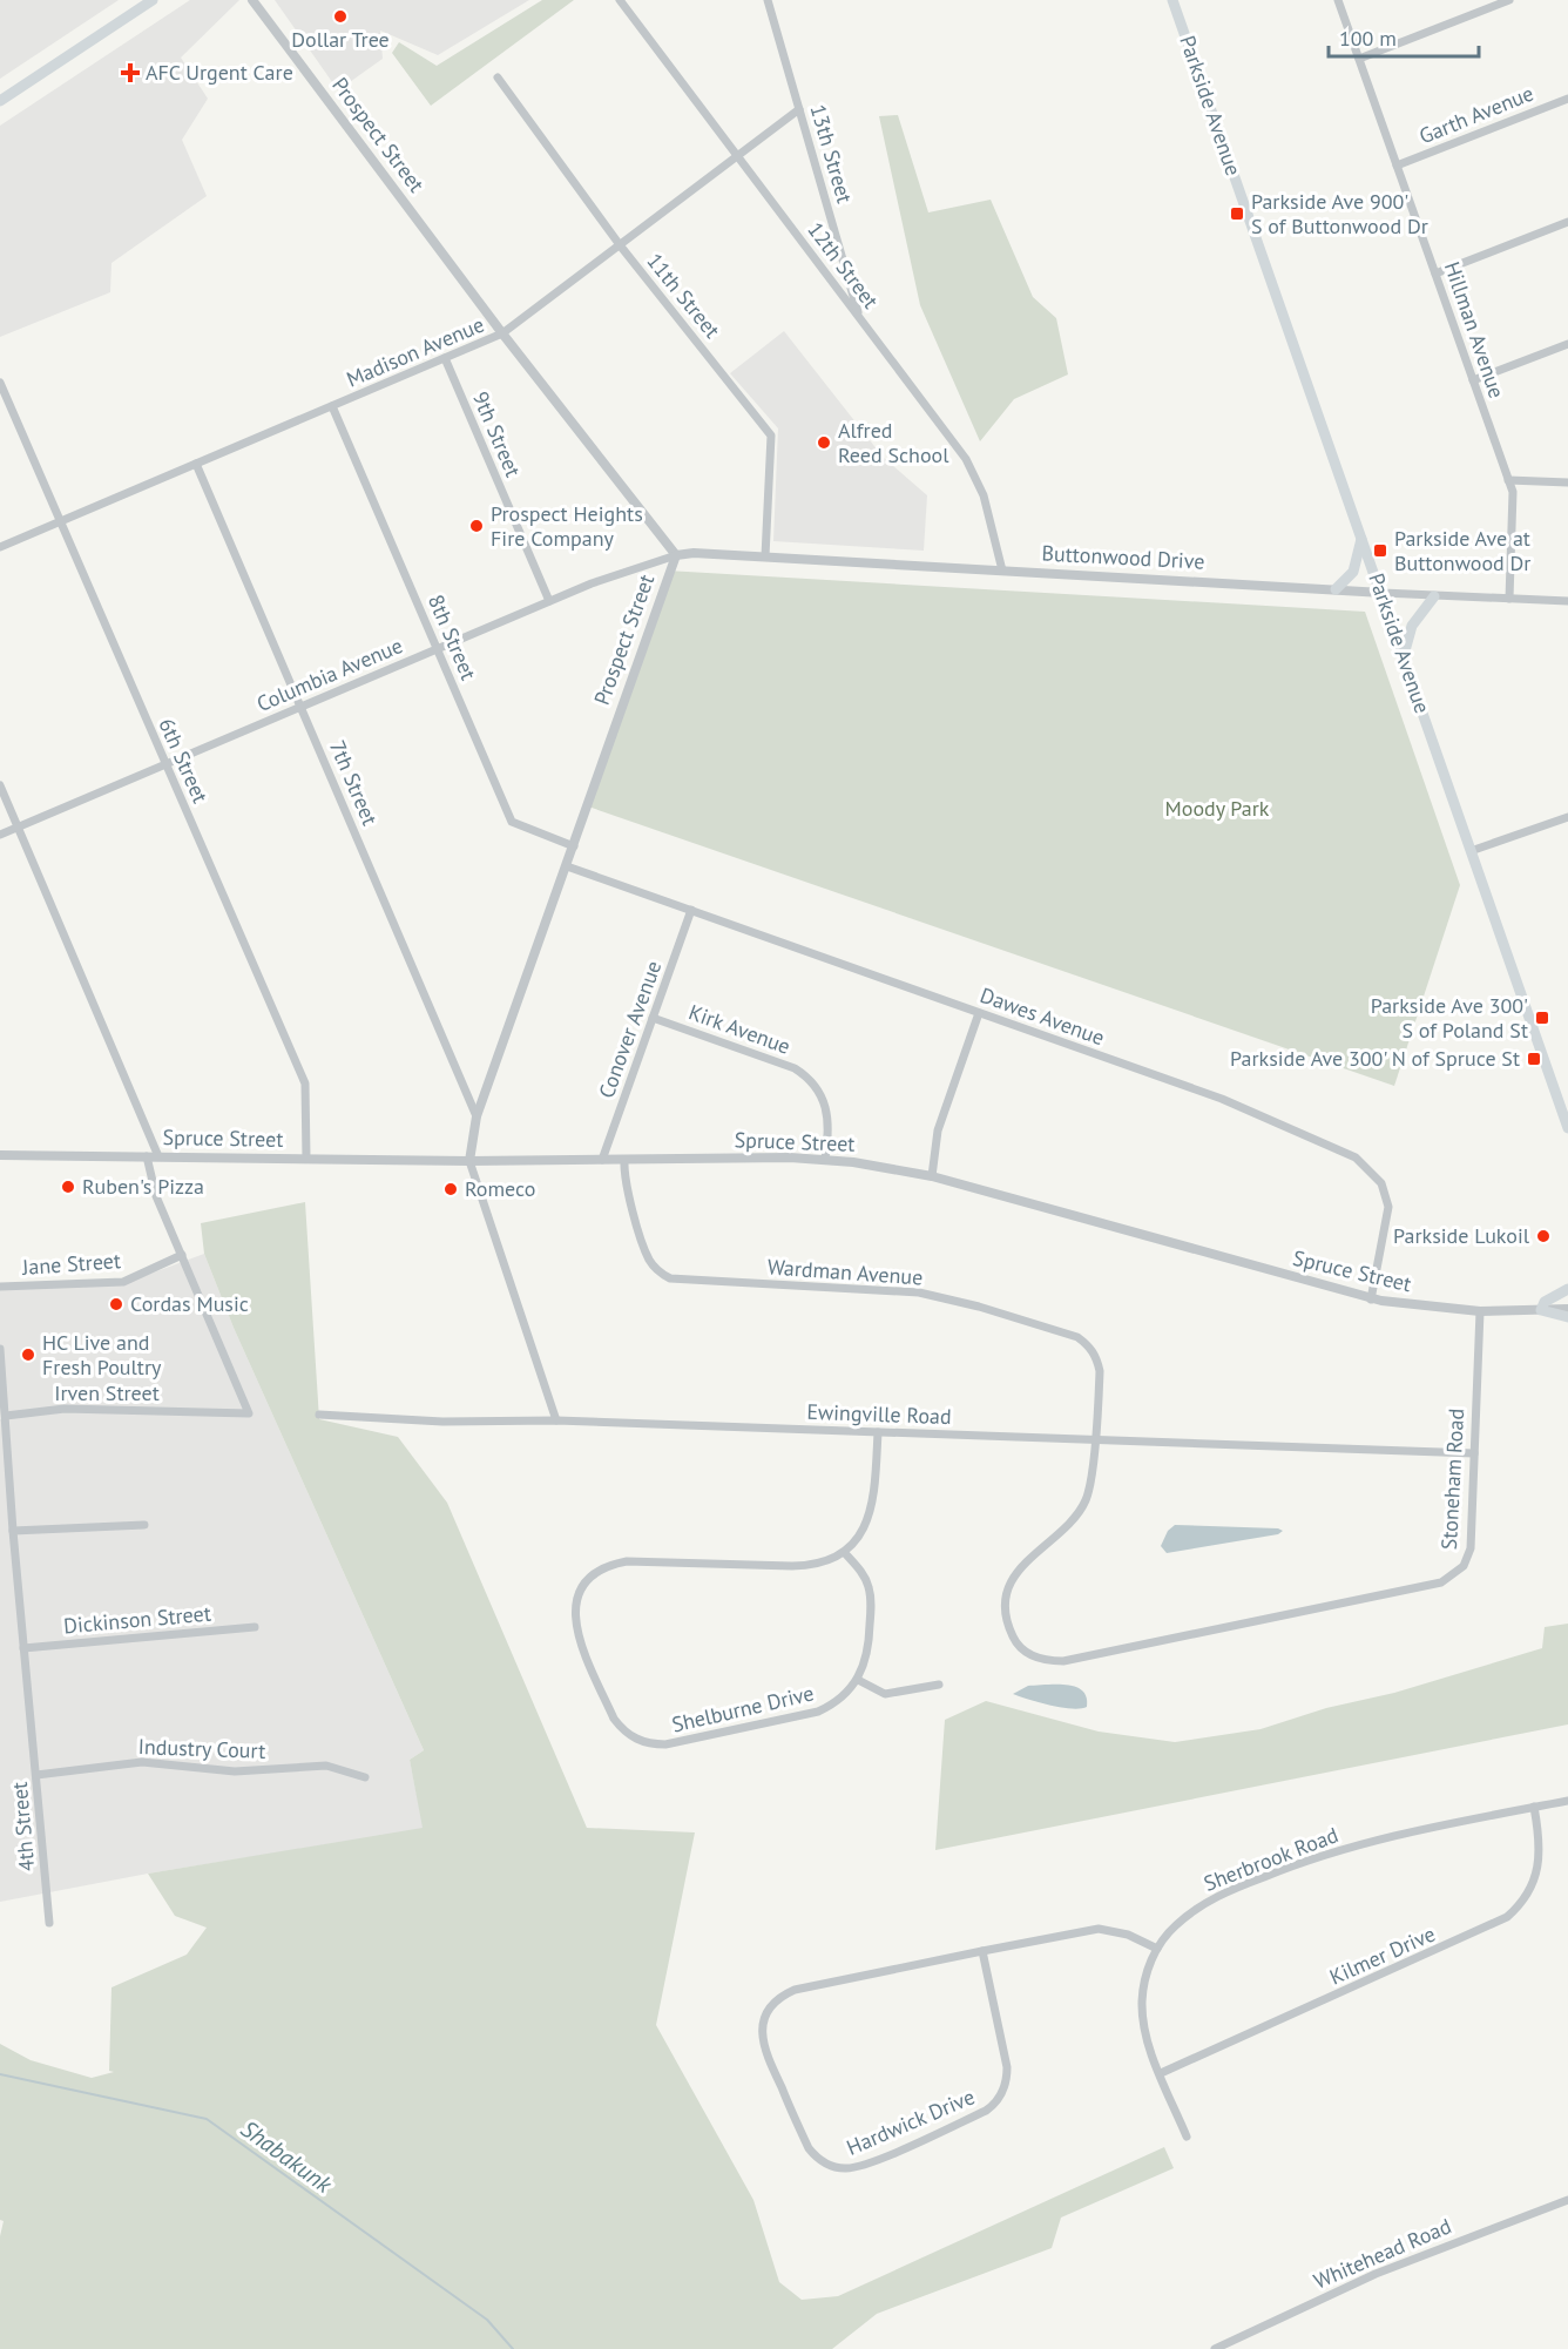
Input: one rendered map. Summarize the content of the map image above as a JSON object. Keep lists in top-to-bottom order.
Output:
{
  "streets": {
    "main road": ["Parkside Avenue"],
    "street": [
      "Garth Avenue",
      "Prospect Street",
      "13th Street",
      "12th Street",
      "11th Street",
      "Hillman Avenue",
      "Madison Avenue",
      "9th Street",
      "Buttonwood Drive",
      "8th Street",
      "Columbia Avenue",
      "6th Street",
      "7th Street",
      "Dawes Avenue",
      "Conover Avenue",
      "Kirk Avenue",
      "Spruce Street",
      "Jane Street",
      "Wardman Avenue",
      "Irven Street",
      "Ewingville Road",
      "Stoneham Road",
      "Dickinson Street",
      "Shelburne Drive",
      "Industry Court",
      "4th Street",
      "Sherbrook Road",
      "Kilmer Drive",
      "Hardwick Drive",
      "Whitehead Road"
    ]
  },
  "crossings": [
    ["Parkside Avenue", "Buttonwood Drive"],
    ["Garth Avenue", "Hillman Avenue"],
    ["Prospect Street", "Madison Avenue"],
    ["Prospect Street", "Buttonwood Drive"],
    ["Prospect Street", "8th Street"],
    ["Prospect Street", "Columbia Avenue"],
    ["Prospect Street", "7th Street"],
    ["Prospect Street", "Dawes Avenue"],
    ["Prospect Street", "Spruce Street"],
    ["13th Street", "12th Street"],
    ["13th Street", "Madison Avenue"],
    ["12th Street", "Madison Avenue"],
    ["12th Street", "Buttonwood Drive"],
    ["11th Street", "Madison Avenue"],
    ["11th Street", "Buttonwood Drive"],
    ["Hillman Avenue", "Buttonwood Drive"],
    ["Madison Avenue", "9th Street"],
    ["Madison Avenue", "8th Street"],
    ["Madison Avenue", "6th Street"],
    ["Madison Avenue", "7th Street"],
    ["9th Street", "Columbia Avenue"],
    ["Buttonwood Drive", "Columbia Avenue"],
    ["8th Street", "Columbia Avenue"],
    ["Columbia Avenue", "6th Street"],
    ["Columbia Avenue", "7th Street"],
    ["6th Street", "Spruce Street"],
    ["Dawes Avenue", "Conover Avenue"],
    ["Dawes Avenue", "Spruce Street"],
    ["Conover Avenue", "Kirk Avenue"],
    ["Conover Avenue", "Spruce Street"],
    ["Kirk Avenue", "Spruce Street"],
    ["Spruce Street", "Wardman Avenue"],
    ["Spruce Street", "Stoneham Road"],
    ["Jane Street", "Irven Street"],
    ["Wardman Avenue", "Ewingville Road"],
    ["Wardman Avenue", "Stoneham Road"],
    ["Irven Street", "4th Street"],
    ["Ewingville Road", "Stoneham Road"],
    ["Dickinson Street", "4th Street"],
    ["Industry Court", "4th Street"],
    ["Sherbrook Road", "Kilmer Drive"],
    ["Sherbrook Road", "Hardwick Drive"]
  ],
  "water": ["Shabakunk"],
  "parks": ["Moody Park"],
  "places": {
    "other": [
      "Dollar Tree",
      "Alfred Reed School",
      "Prospect Heights Fire Company",
      "Ruben's Pizza",
      "Romeco",
      "Parkside Lukoil",
      "Cordas Music",
      "HC Live and Fresh Poultry"
    ],
    "health": ["AFC Urgent Care"],
    "transit": [
      "Parkside Ave 900' S of Buttonwood Dr",
      "Parkside Ave at Buttonwood Dr",
      "Parkside Ave 300' S of Poland St",
      "Parkside Ave 300' N of Spruce St"
    ]
  },
  "scale_bar": "100 m"
}
